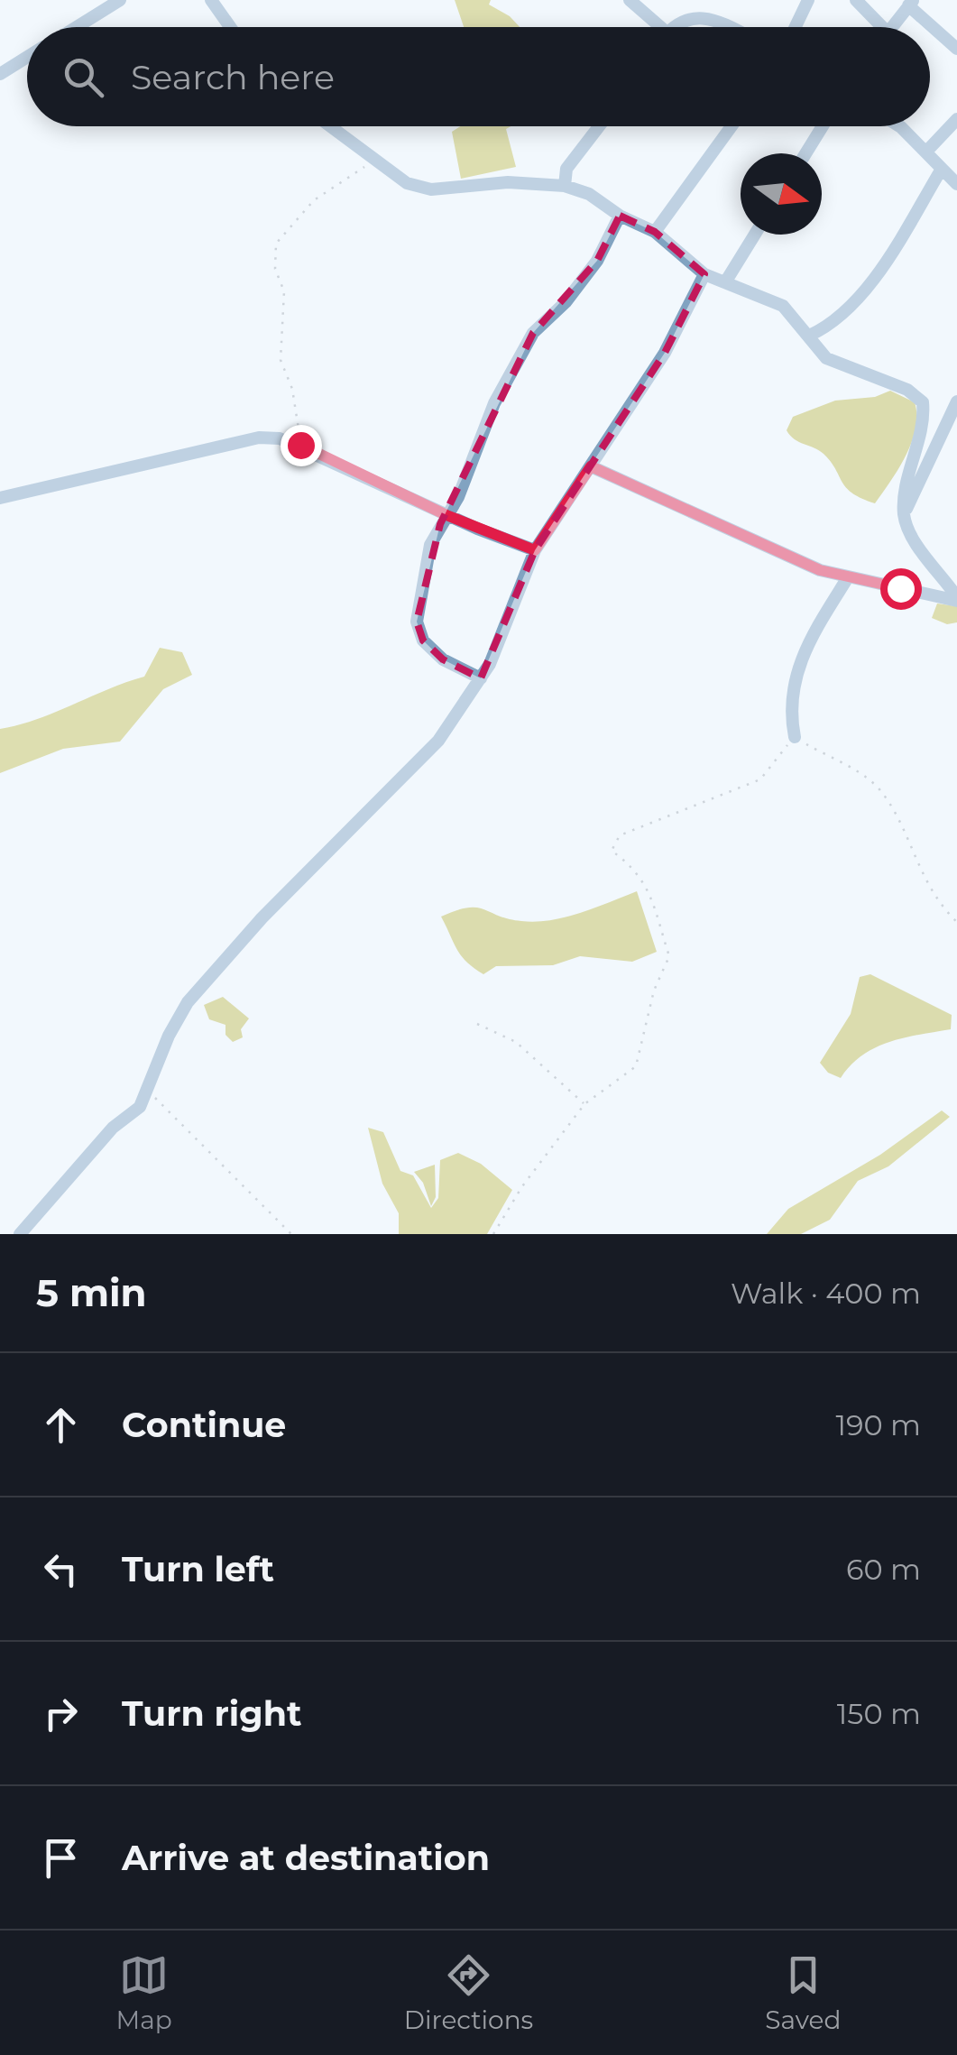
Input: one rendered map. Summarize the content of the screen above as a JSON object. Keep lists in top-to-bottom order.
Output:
{
  "north": "right",
  "page": {
    "search": "Search here",
    "heading": ["5 min", "Walk · 400 m"],
    "list": [
      ["Continue", "190 m"],
      ["Turn left", "60 m"],
      ["Turn right", "150 m"],
      "Arrive at destination"
    ],
    "nav": ["Map", "Directions", "Saved"]
  }
}
